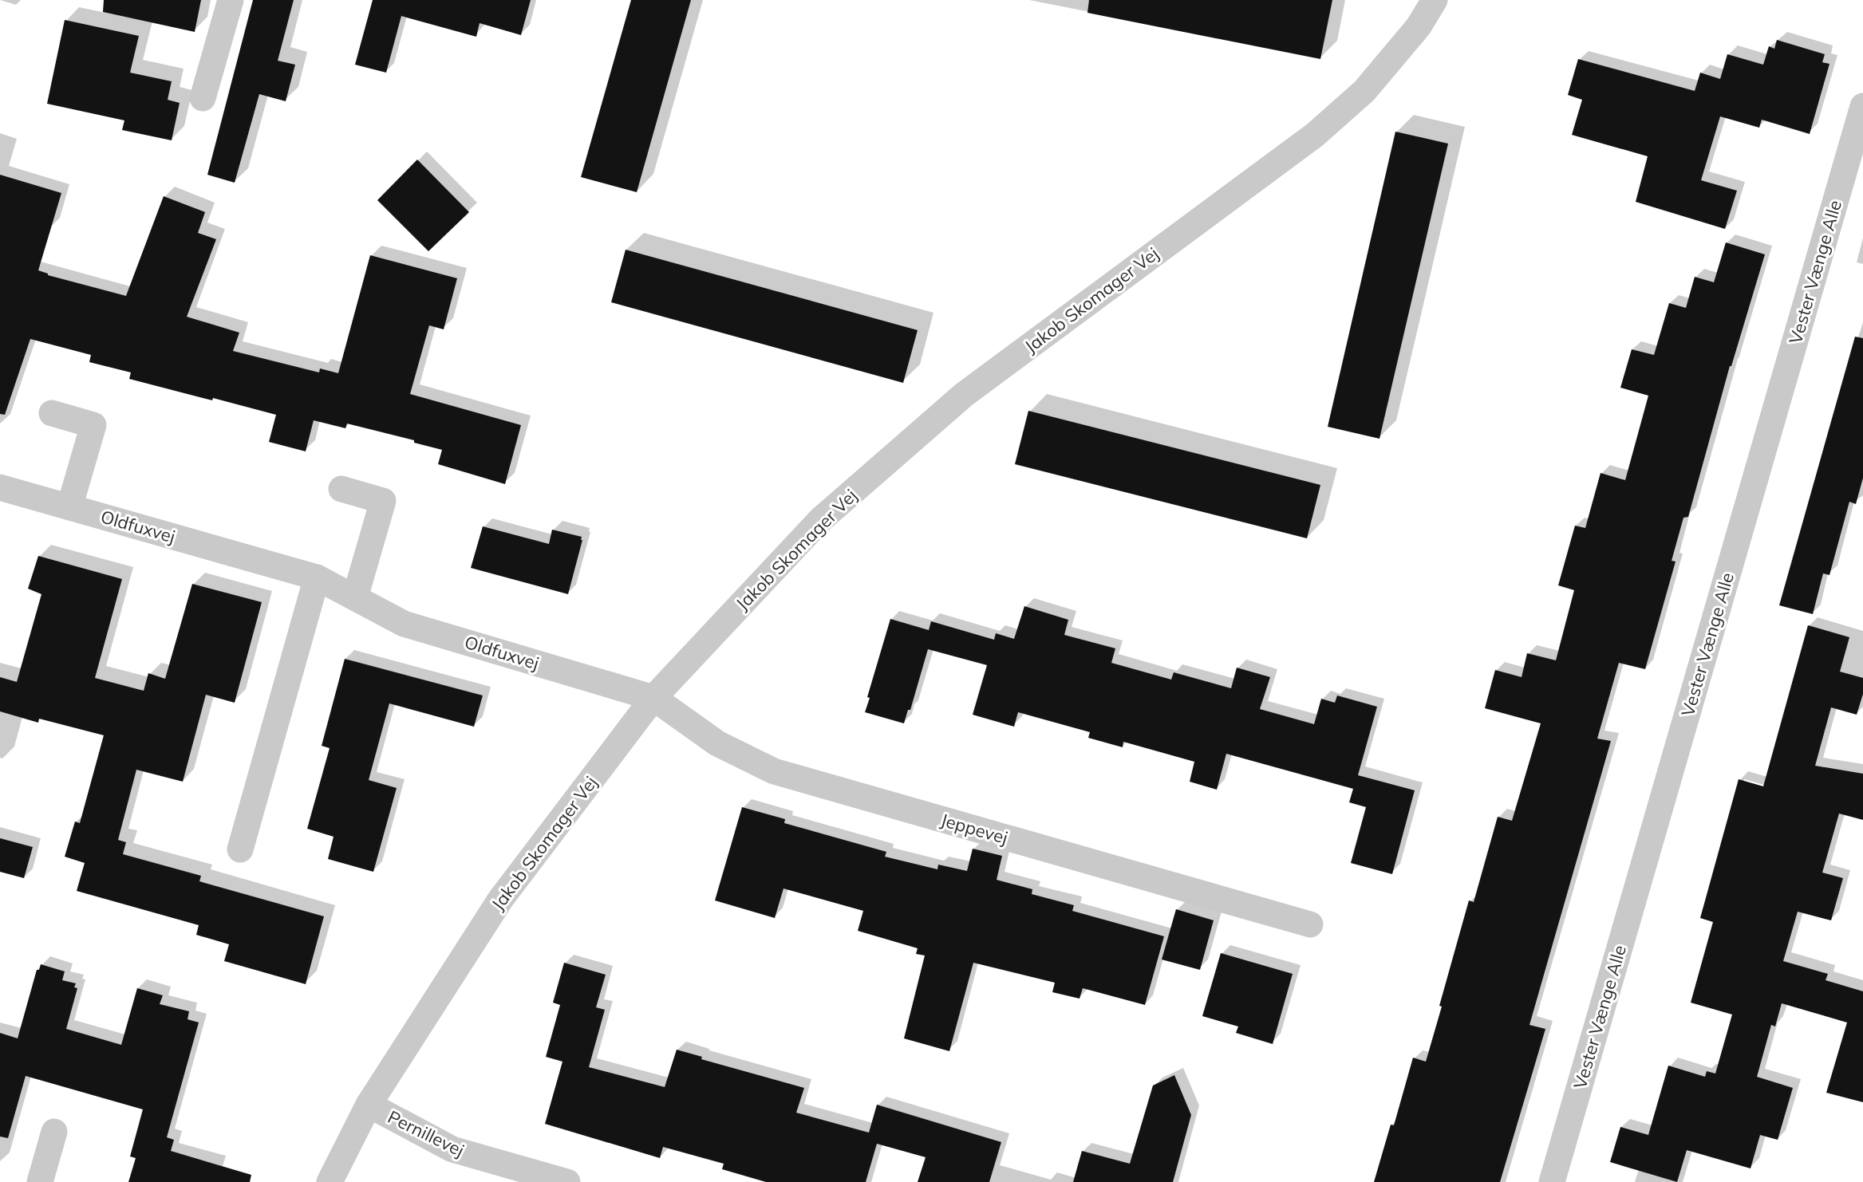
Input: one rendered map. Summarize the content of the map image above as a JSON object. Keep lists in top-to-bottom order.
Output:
{
  "streets": {
    "street": [
      "Vester Vænge Alle",
      "Jakob Skomager Vej",
      "Oldfuxvej",
      "Jeppevej",
      "Pernillevej"
    ]
  },
  "crossings": [
    ["Jakob Skomager Vej", "Oldfuxvej"],
    ["Jakob Skomager Vej", "Jeppevej"],
    ["Jakob Skomager Vej", "Pernillevej"],
    ["Oldfuxvej", "Jeppevej"]
  ]
}
